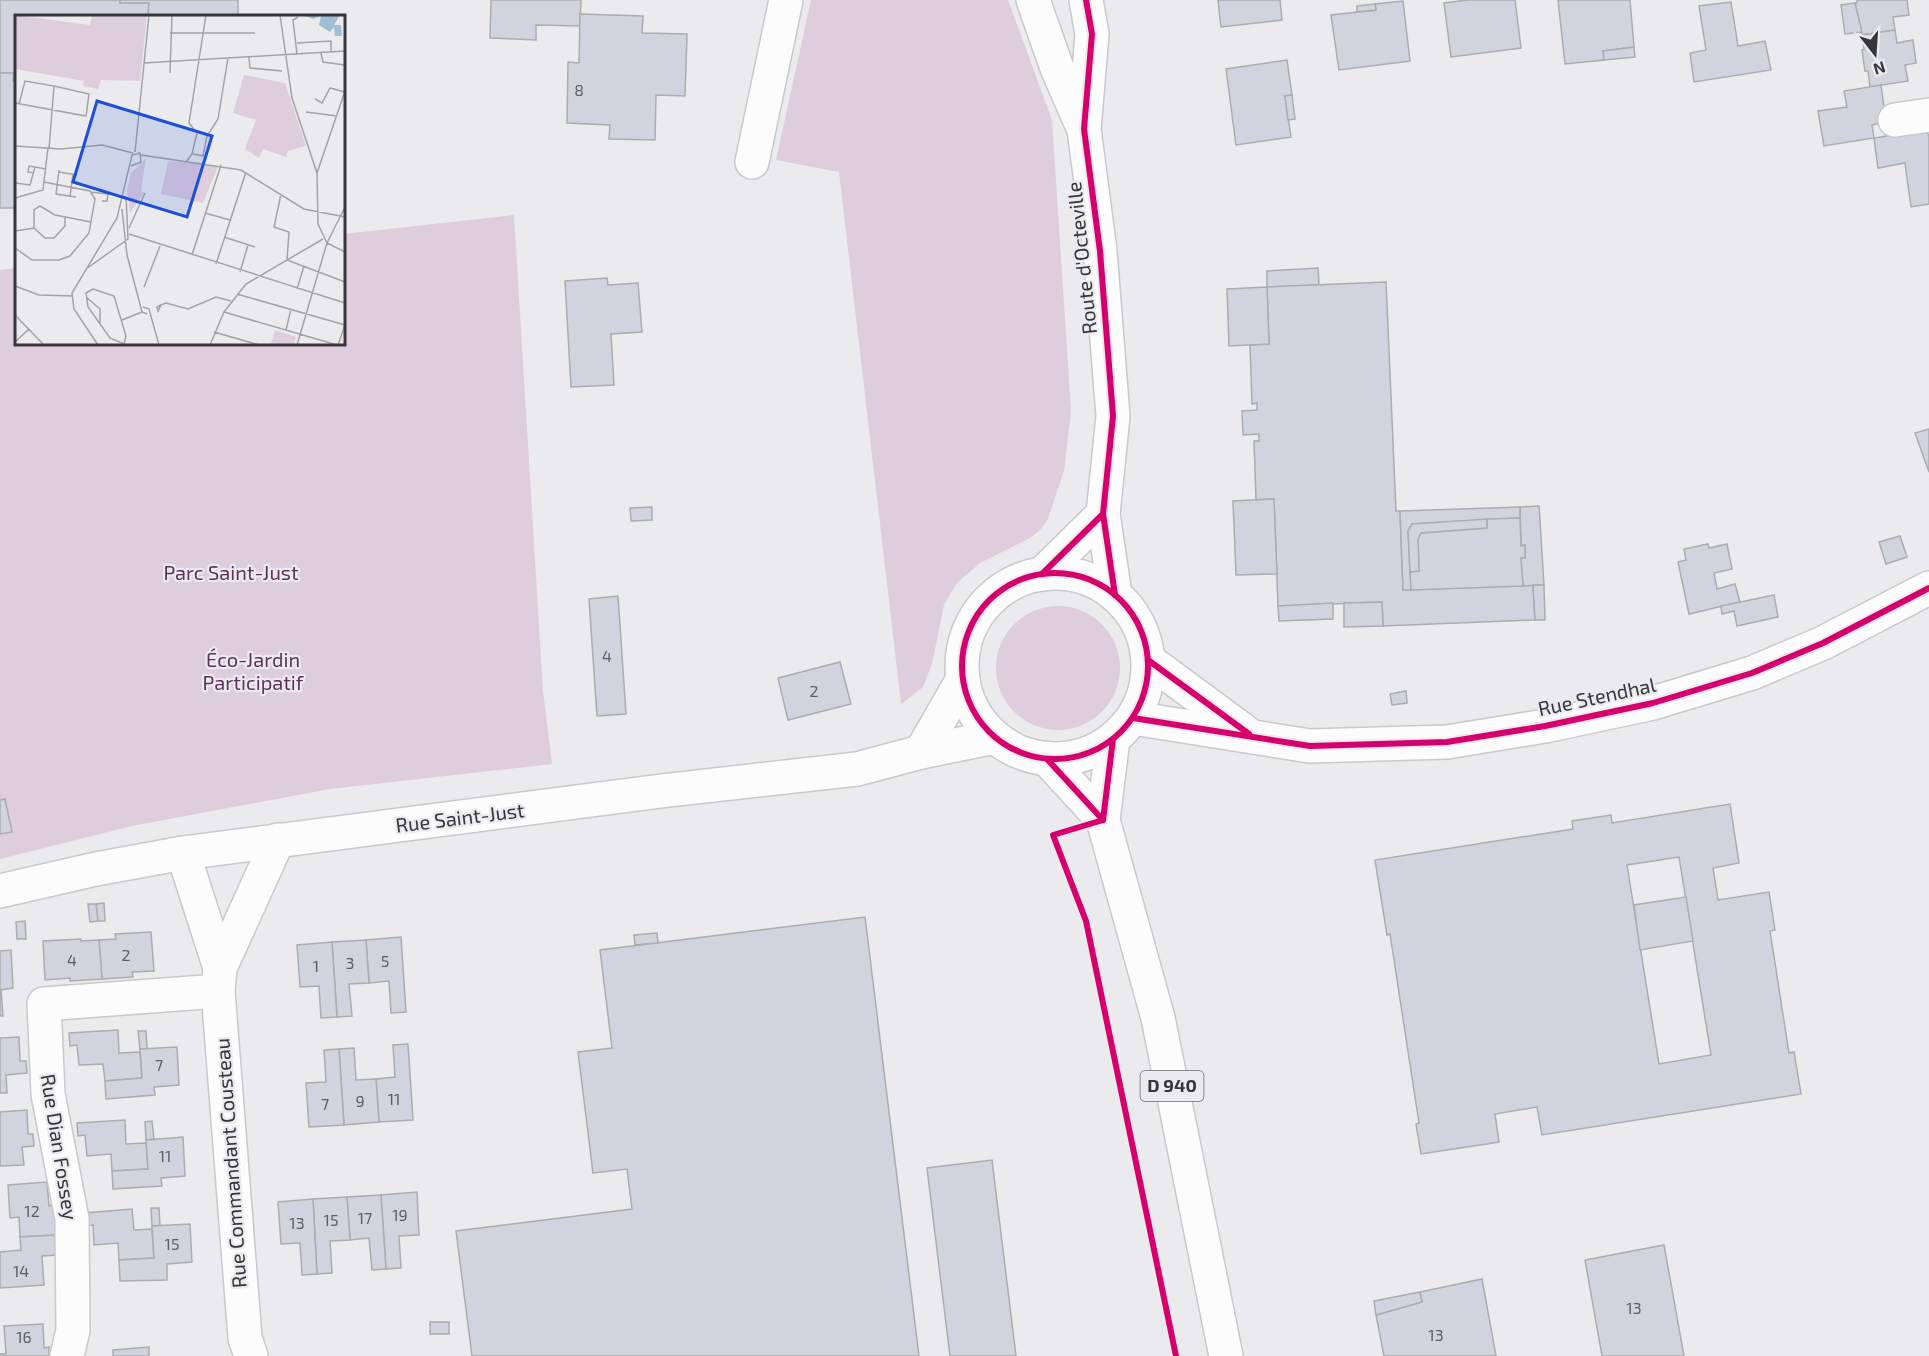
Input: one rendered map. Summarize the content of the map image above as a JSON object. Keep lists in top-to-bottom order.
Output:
{
  "streets": {
    "street": [
      "Route d'Octeville",
      "Rue Stendhal",
      "Rue Saint-Just",
      "D 940",
      "Rue Dian Fossey",
      "Rue Commandant Cousteau"
    ]
  },
  "crossings": [
    ["Route d'Octeville", "Rue Stendhal"],
    ["Route d'Octeville", "Rue Saint-Just"],
    ["Route d'Octeville", "D 940"],
    ["Rue Stendhal", "Rue Saint-Just"],
    ["Rue Stendhal", "D 940"],
    ["Rue Saint-Just", "D 940"],
    ["Rue Saint-Just", "Rue Commandant Cousteau"],
    ["Rue Dian Fossey", "Rue Commandant Cousteau"]
  ],
  "parks": ["Parc Saint-Just", "Éco-Jardin Participatif"],
  "house_numbers": [
    "8",
    "4",
    "2",
    "2",
    "4",
    "5",
    "3",
    "1",
    "7",
    "11",
    "9",
    "7",
    "11",
    "12",
    "19",
    "17",
    "15",
    "13",
    "15",
    "14",
    "13",
    "13",
    "16"
  ],
  "north": "bottom"
}
